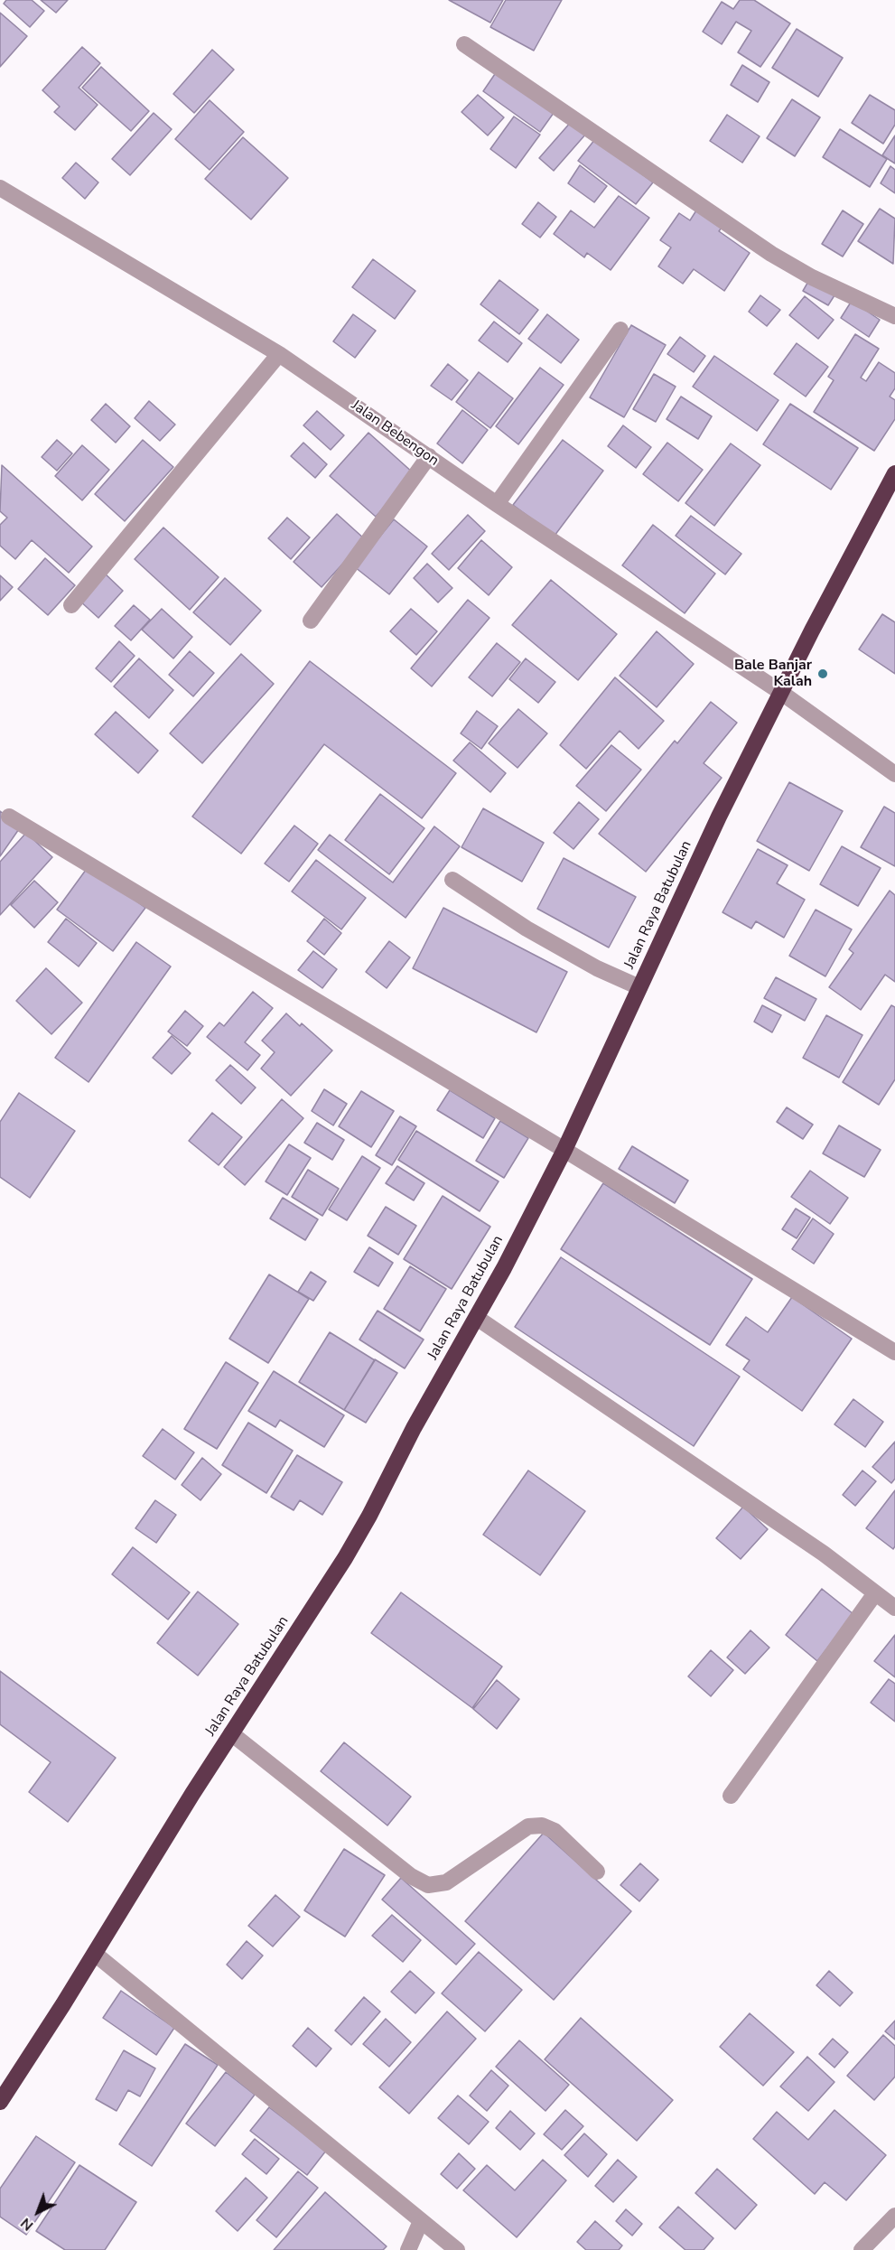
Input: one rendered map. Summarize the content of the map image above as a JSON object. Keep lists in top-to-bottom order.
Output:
{
  "streets": {
    "highway": ["Jalan Raya Batubulan"],
    "street": ["Jalan Bebengon"]
  },
  "crossings": [
    ["Jalan Bebengon", "Jalan Raya Batubulan"]
  ],
  "places": ["Bale Banjar Kalah"],
  "north": "bottom left"
}
